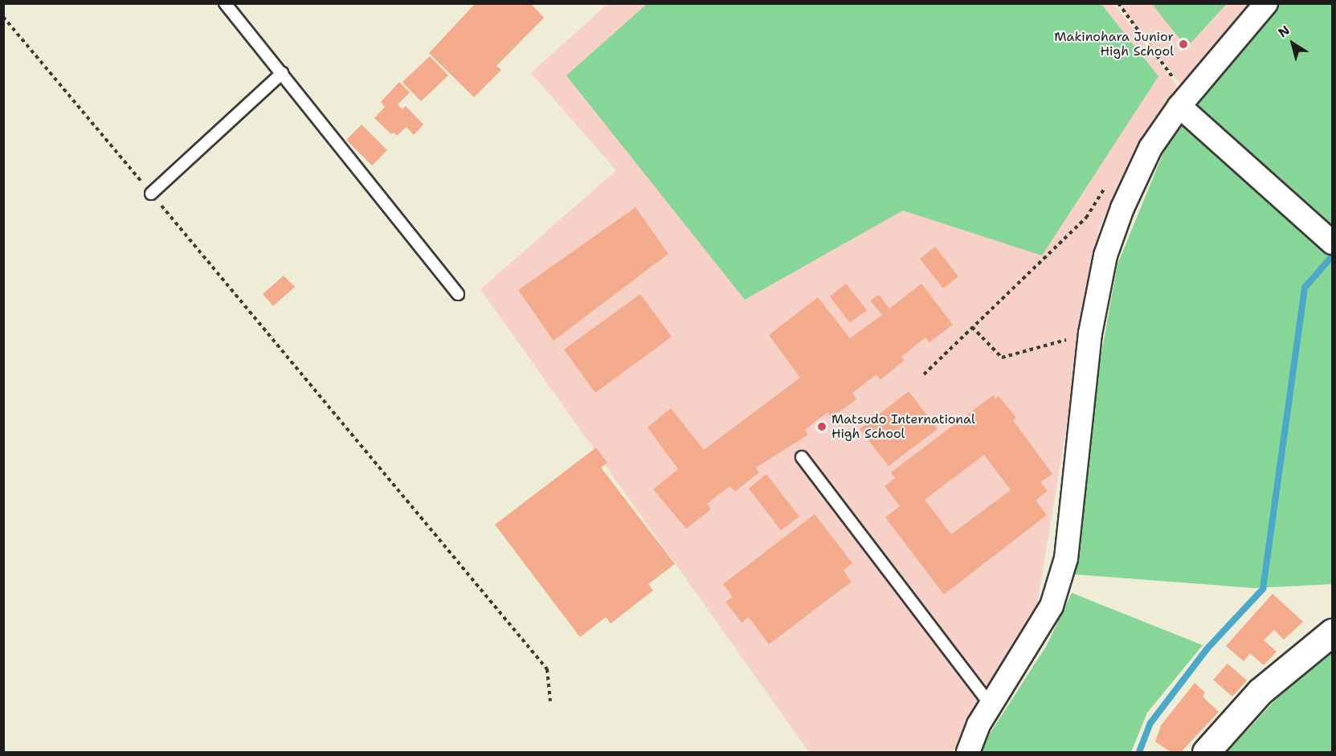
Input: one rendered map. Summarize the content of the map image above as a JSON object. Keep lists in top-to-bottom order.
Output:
{
  "places": ["Makinohara Junior High School", "Matsudo International High School"],
  "north": "top left"
}
